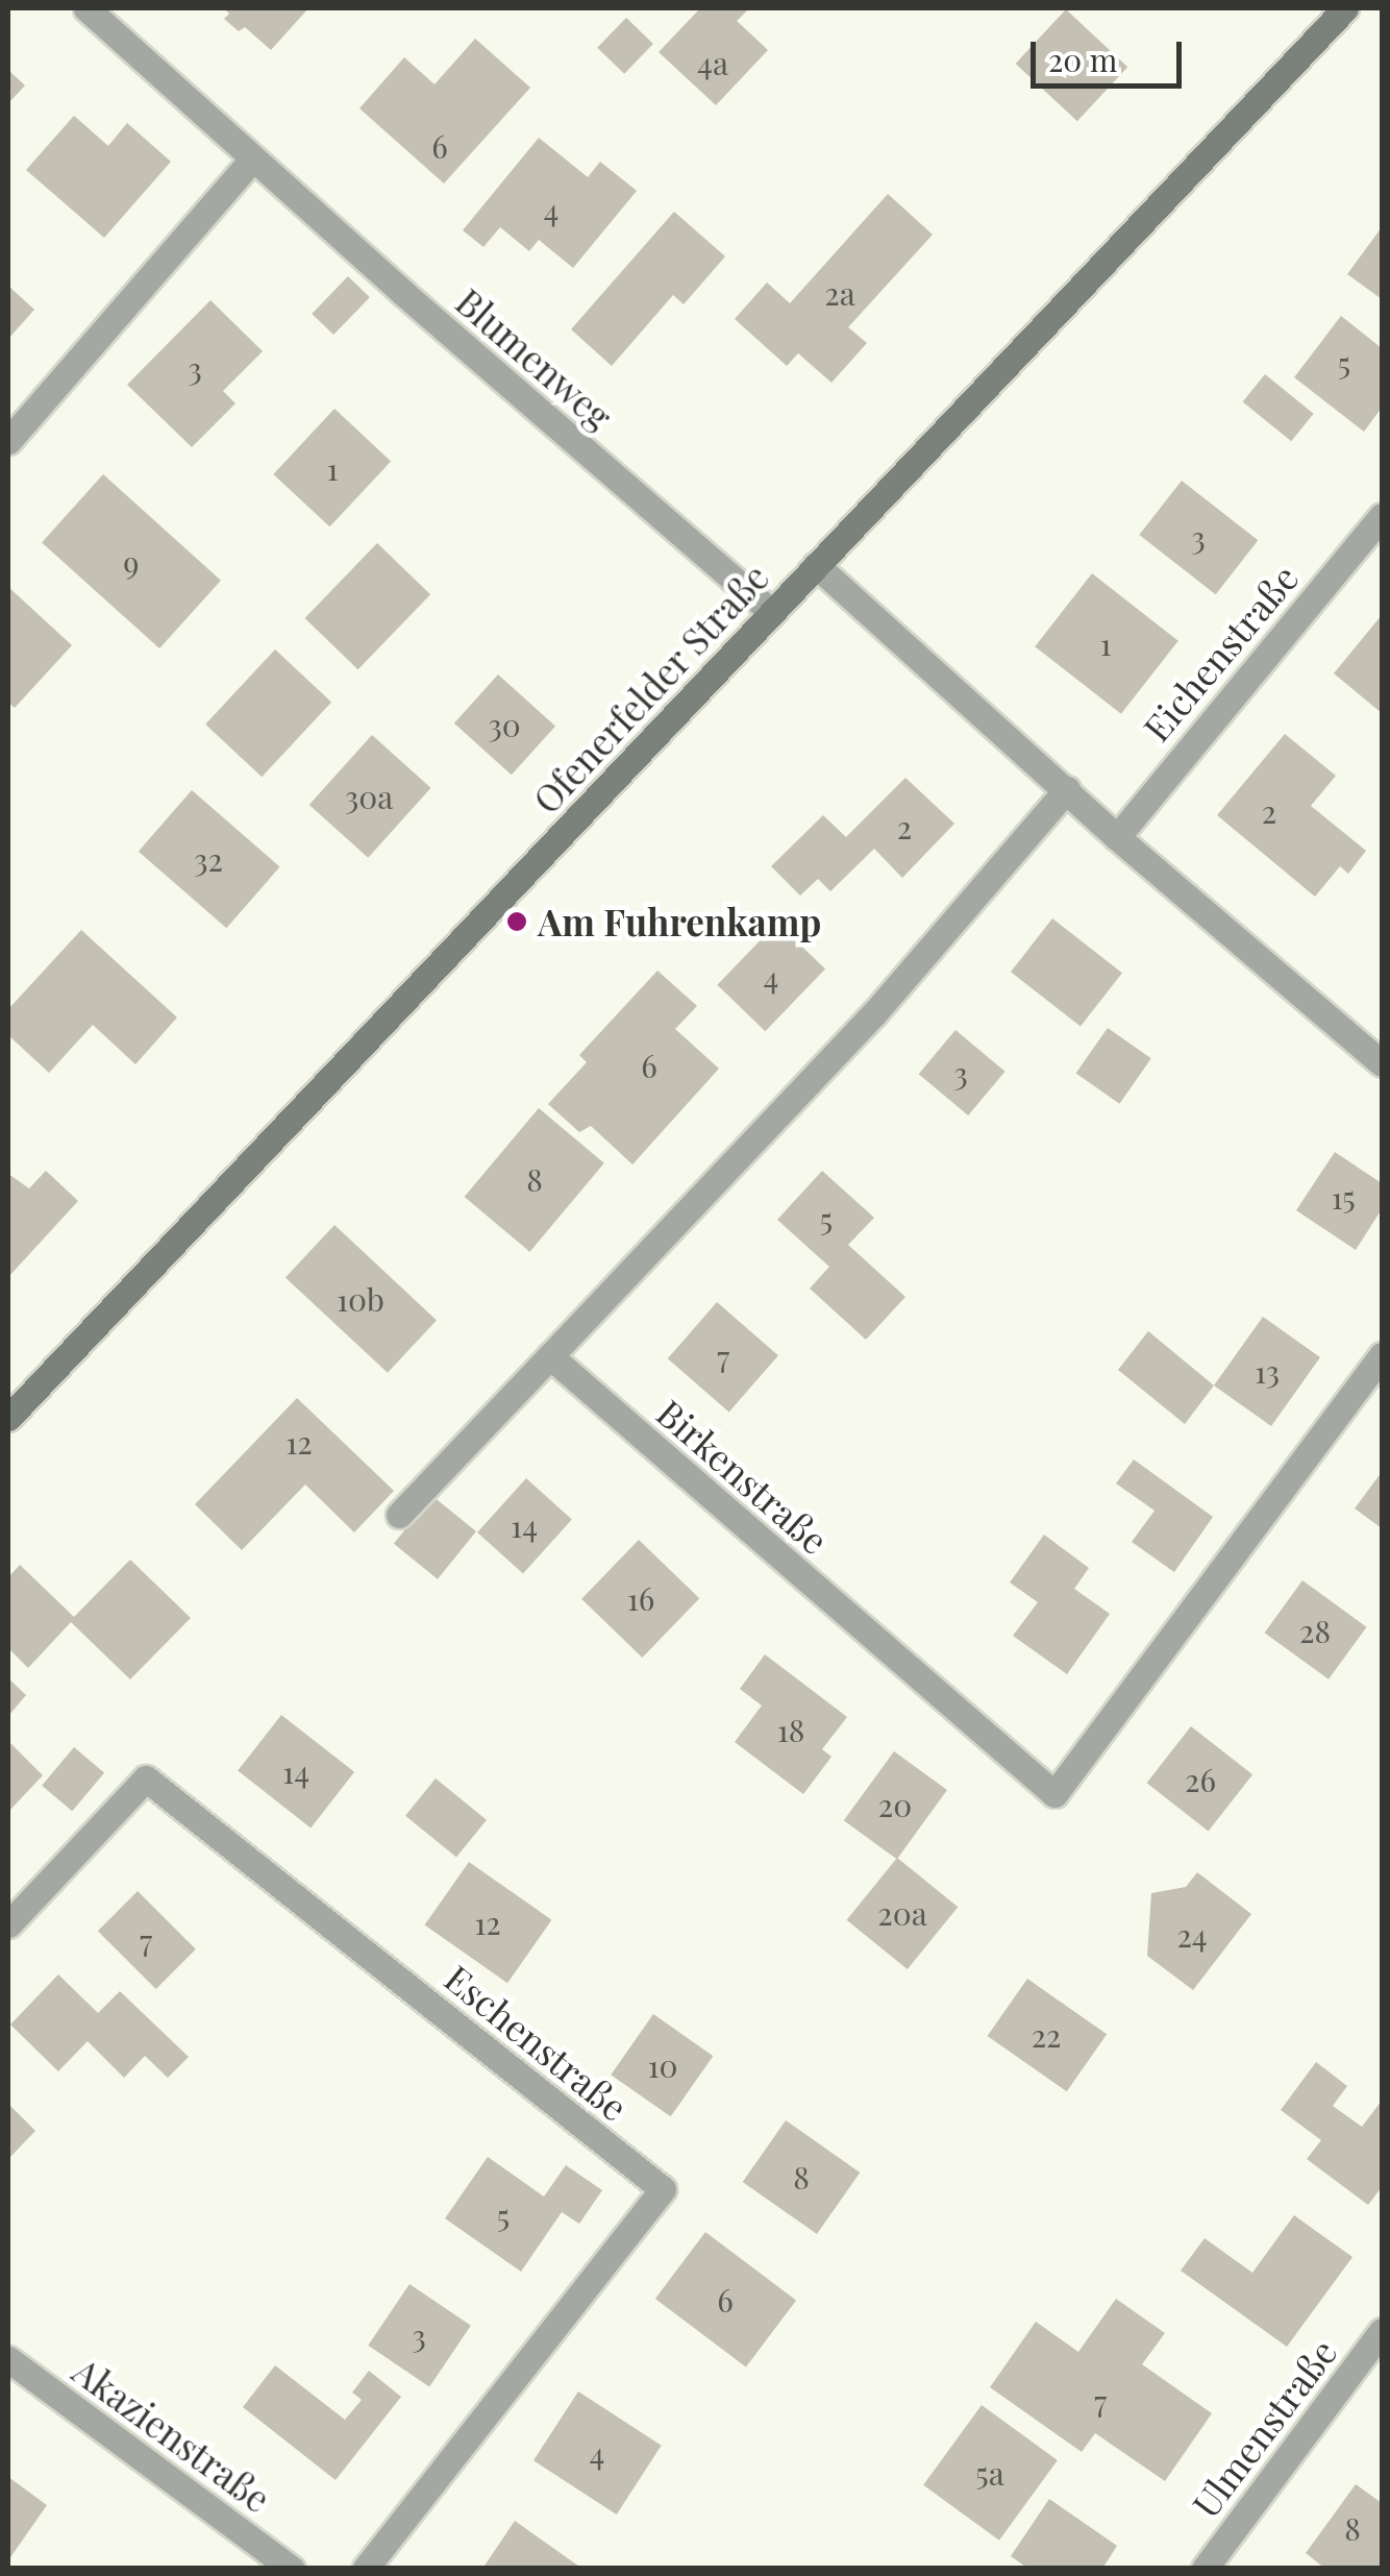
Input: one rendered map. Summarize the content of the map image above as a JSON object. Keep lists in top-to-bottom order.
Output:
{
  "streets": {
    "street": [
      "Blumenweg",
      "Eichenstraße",
      "Ofenerfelder Straße",
      "Birkenstraße",
      "Eschenstraße",
      "Ulmenstraße",
      "Akazienstraße"
    ]
  },
  "crossings": [
    ["Blumenweg", "Ofenerfelder Straße"]
  ],
  "places": ["Am Fuhrenkamp"],
  "house_numbers": [
    "4a",
    "6",
    "4",
    "2a",
    "5",
    "3",
    "1",
    "3",
    "9",
    "1",
    "30",
    "30a",
    "2",
    "2",
    "32",
    "4",
    "6",
    "3",
    "8",
    "15",
    "5",
    "10b",
    "7",
    "13",
    "12",
    "14",
    "16",
    "28",
    "18",
    "14",
    "26",
    "20",
    "20a",
    "12",
    "24",
    "7",
    "22",
    "10",
    "8",
    "5",
    "6",
    "3",
    "7",
    "4",
    "5a",
    "8"
  ],
  "scale_bar": "20 m"
}
